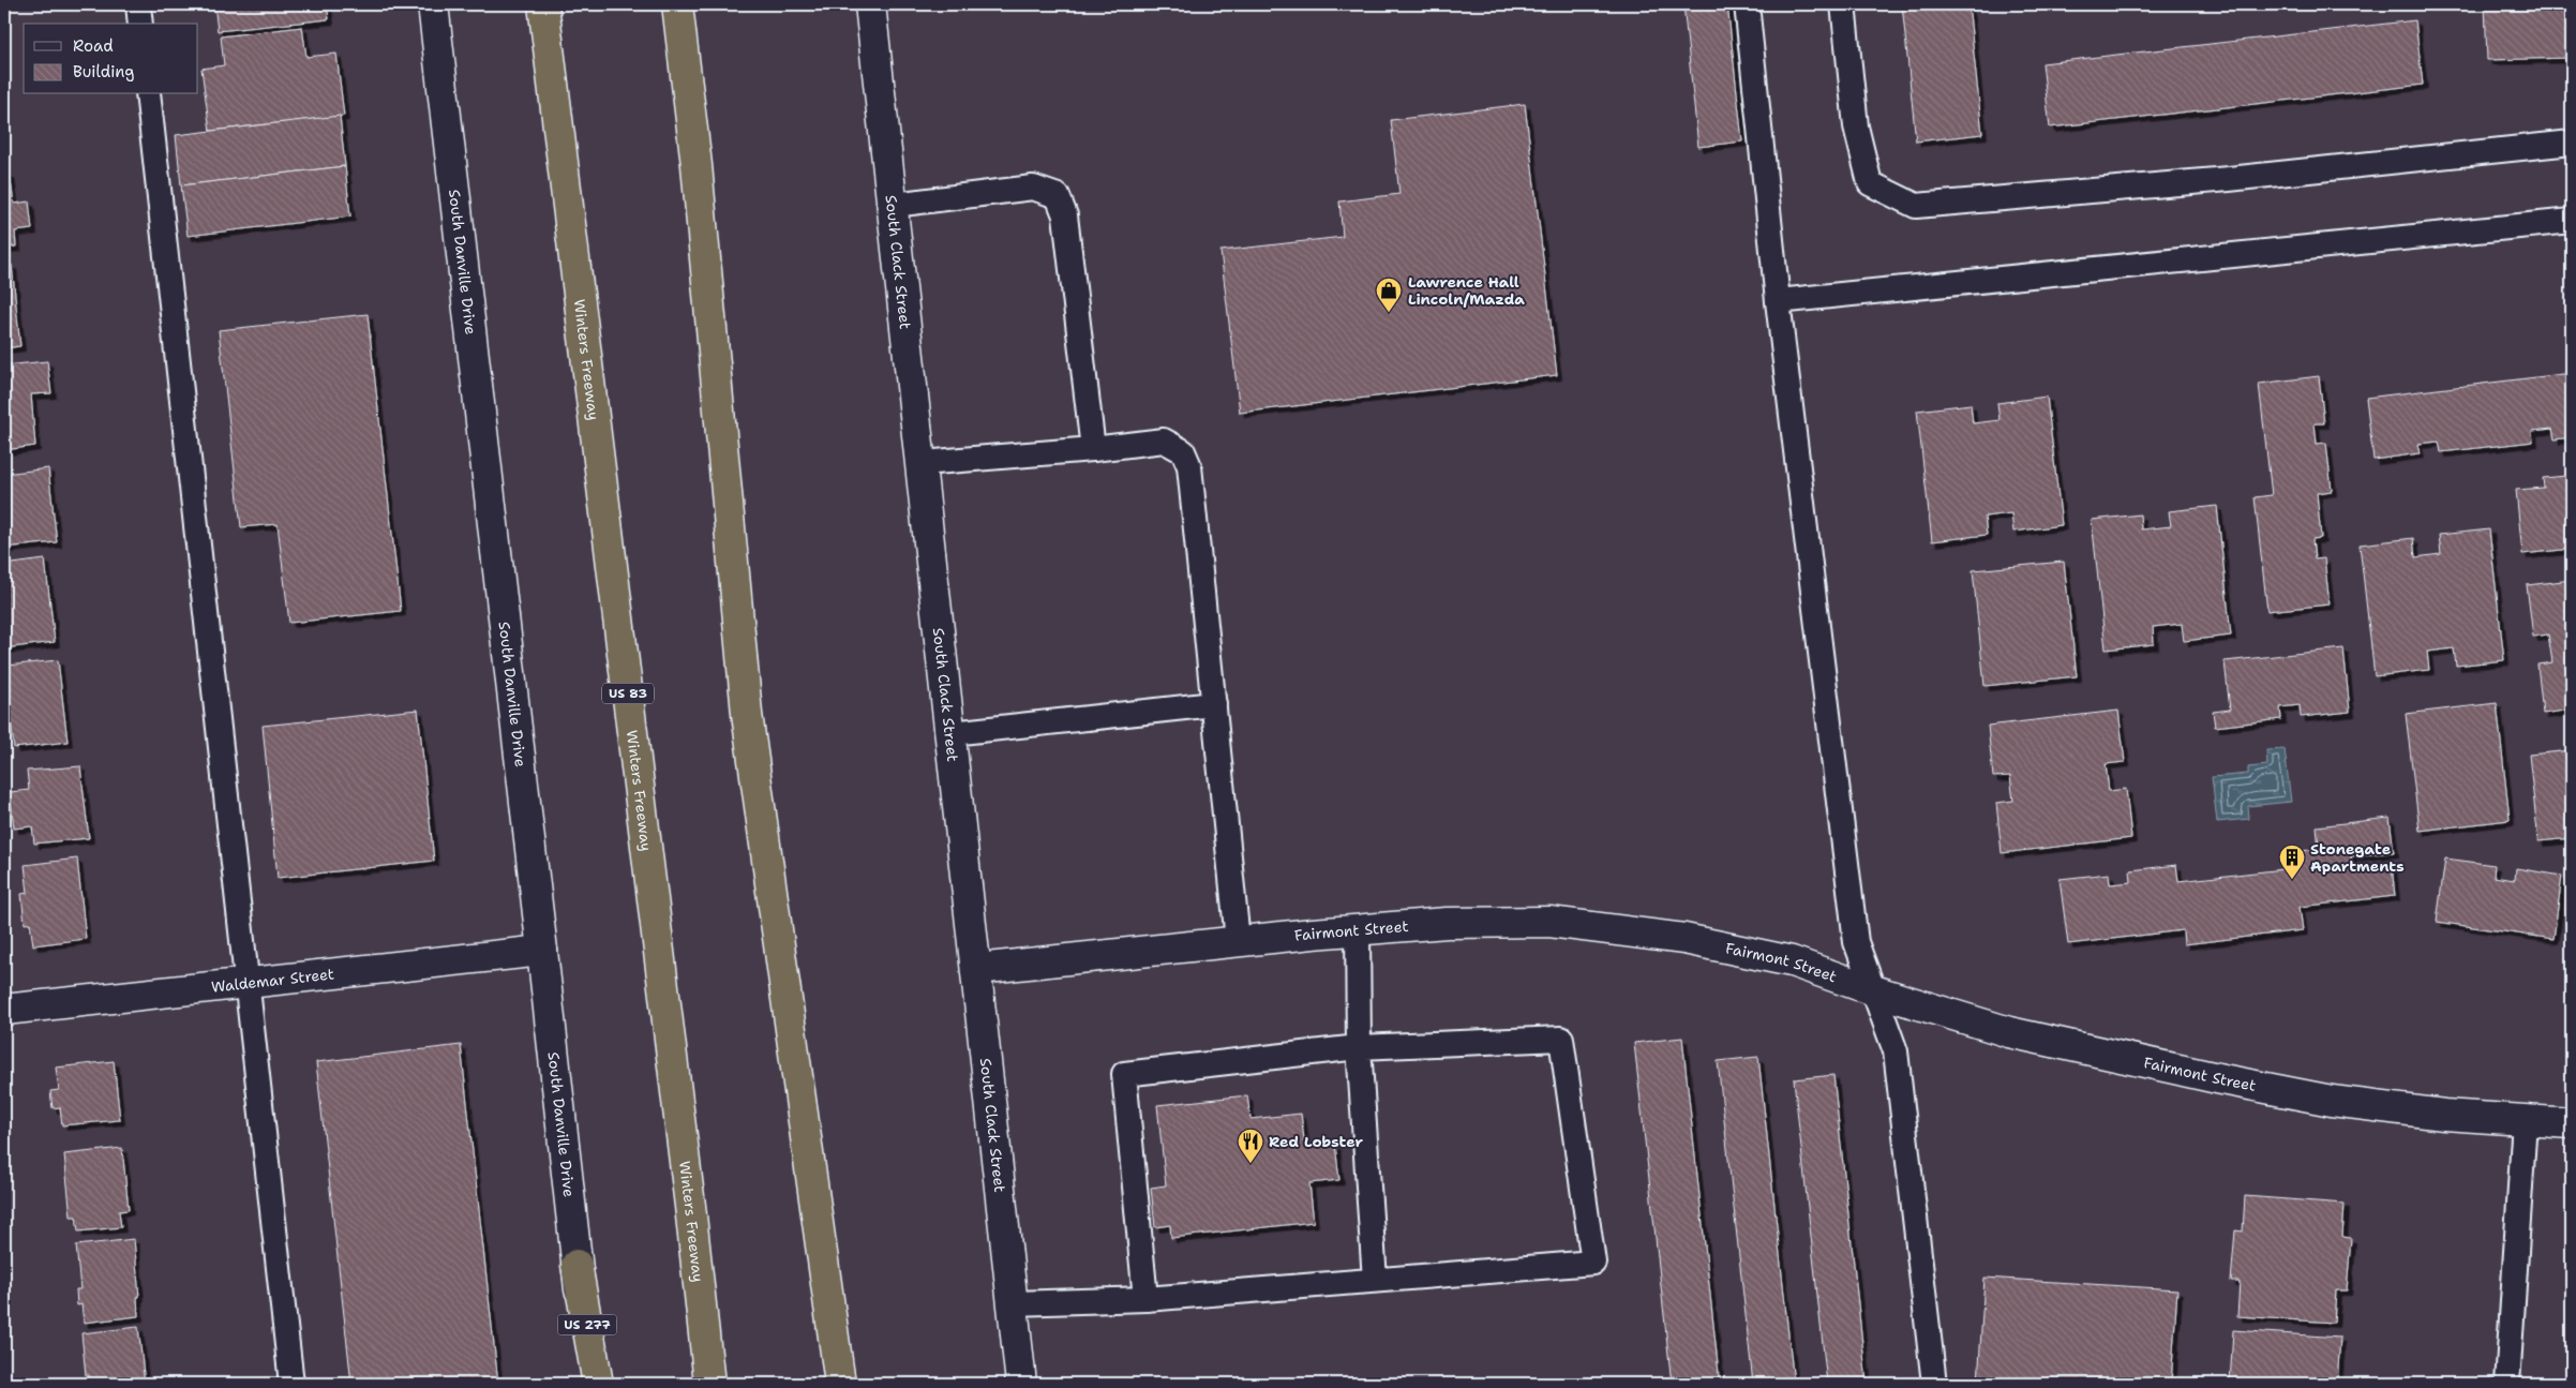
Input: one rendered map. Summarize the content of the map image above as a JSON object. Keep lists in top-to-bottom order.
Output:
{
  "streets": {
    "highway": ["Winters Freeway", "US 83", "US 277"],
    "main road": [
      "South Danville Drive",
      "South Clack Street",
      "Fairmont Street",
      "Waldemar Street"
    ]
  },
  "crossings": [
    ["South Danville Drive", "Waldemar Street"],
    ["South Danville Drive", "US 277"],
    ["South Clack Street", "Fairmont Street"]
  ],
  "places": {
    "shop": ["Lawrence Hall Lincoln/Mazda"],
    "building": ["Stonegate Apartments"],
    "restaurant": ["Red Lobster"]
  },
  "legend": ["Road", "Building"]
}
